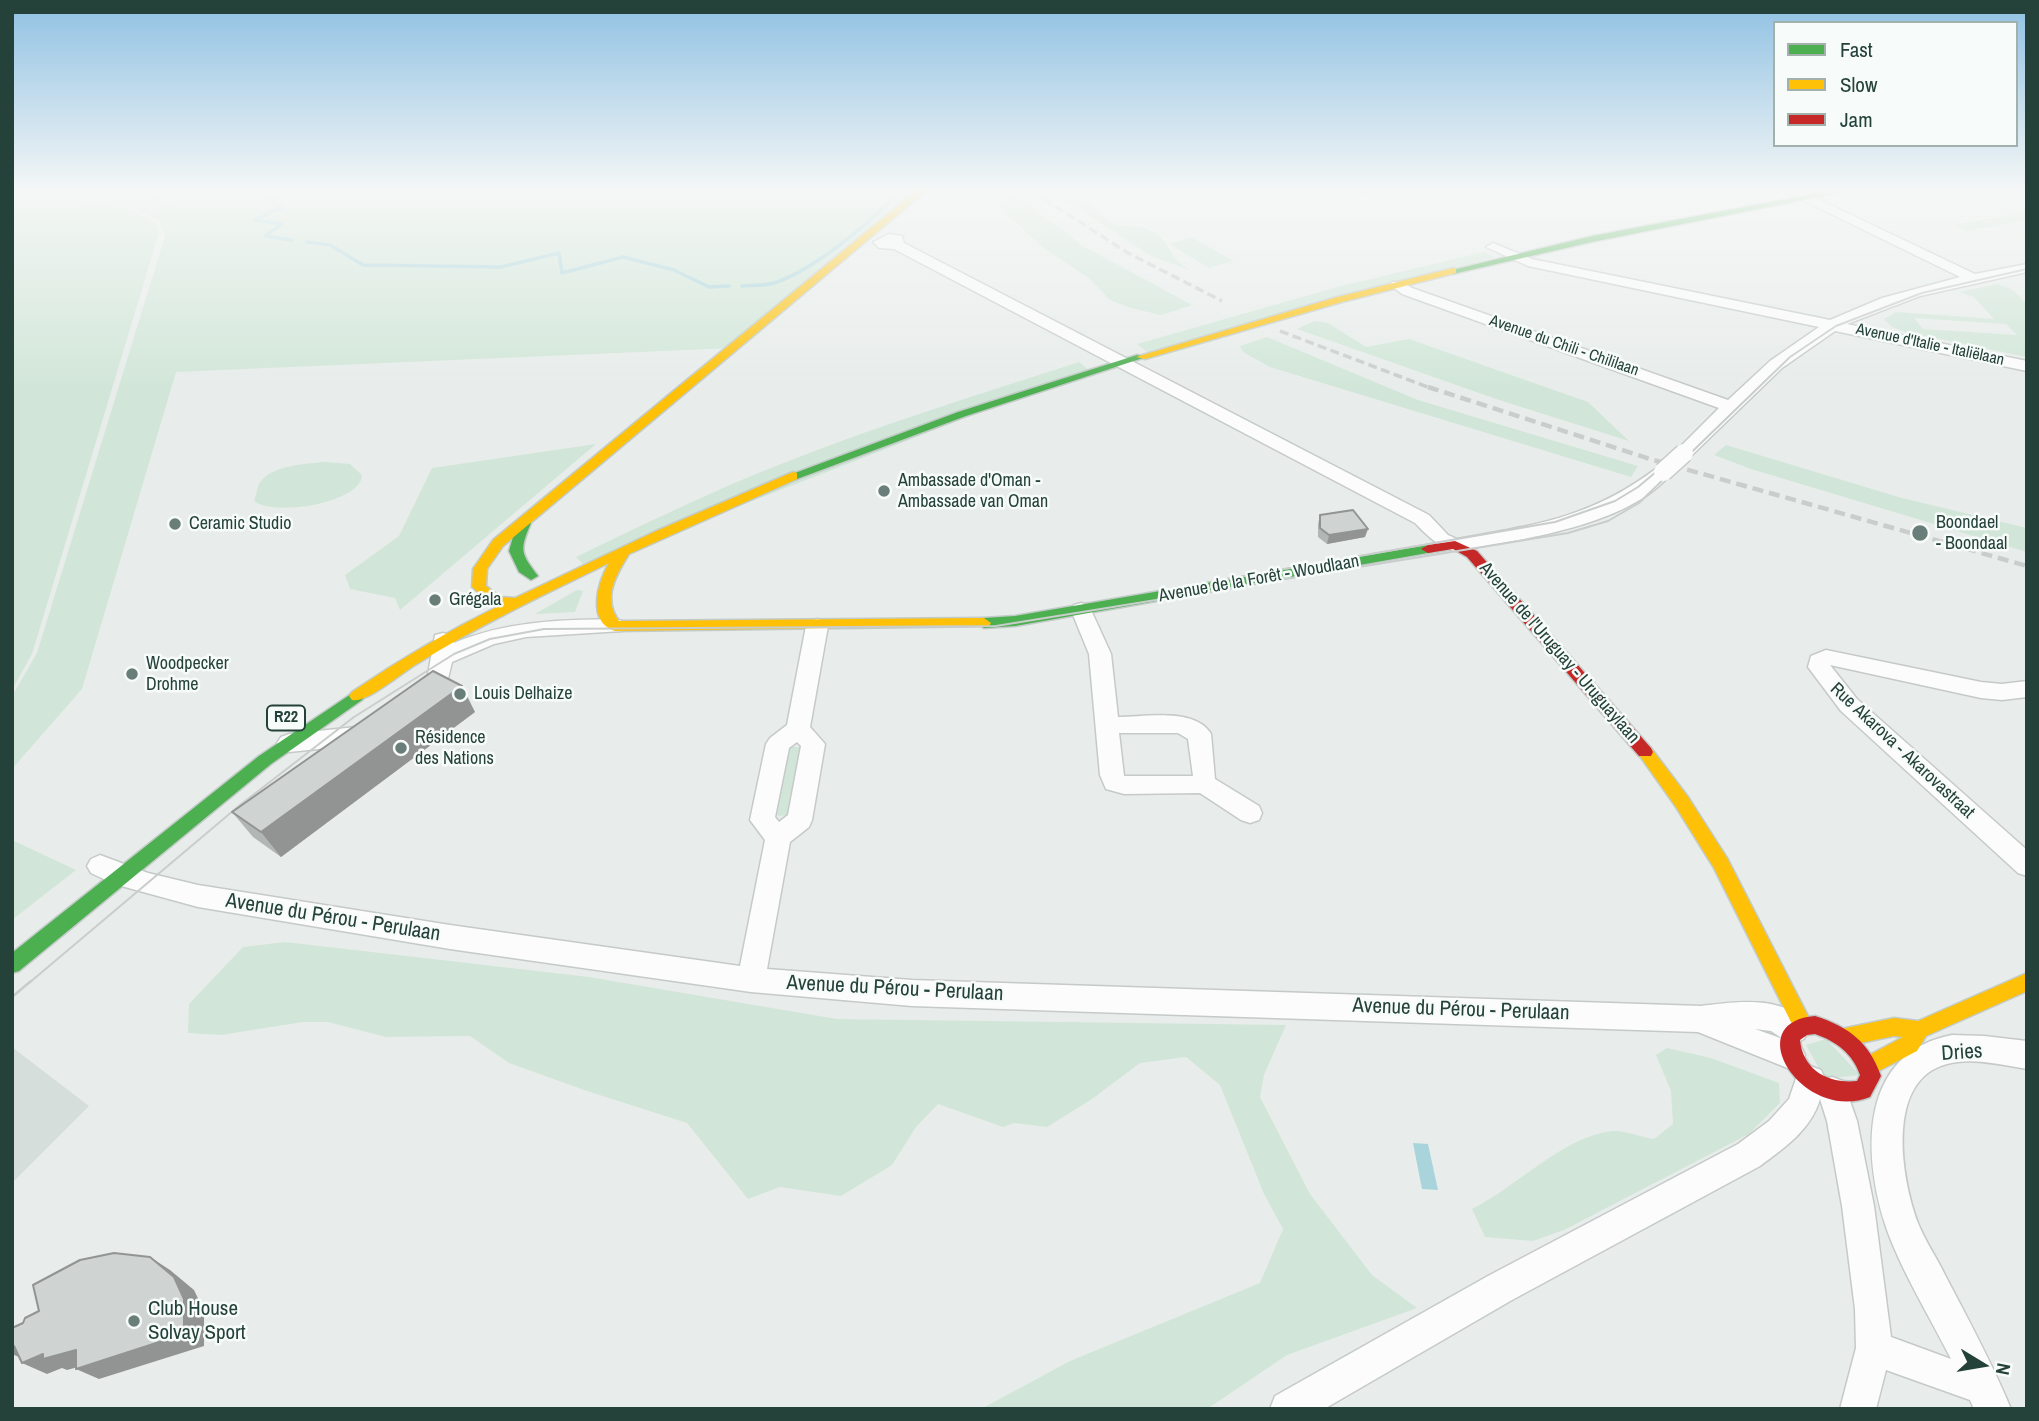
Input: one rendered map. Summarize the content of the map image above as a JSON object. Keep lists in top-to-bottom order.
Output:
{
  "streets": {
    "main road": ["Avenue de la Forêt - Woudlaan", "Avenue de l'Uruguay - Uruguaylaan", "R22"],
    "street": [
      "Avenue d'Italie - Italiëlaan",
      "Avenue du Chili - Chililaan",
      "Rue Akarova - Akarovastraat",
      "Avenue du Pérou - Perulaan",
      "Dries"
    ]
  },
  "crossings": [
    ["Avenue d'Italie - Italiëlaan", "Avenue de la Forêt - Woudlaan"],
    ["Avenue du Chili - Chililaan", "Avenue de la Forêt - Woudlaan"],
    ["Avenue de la Forêt - Woudlaan", "Avenue de l'Uruguay - Uruguaylaan"],
    ["Avenue de la Forêt - Woudlaan", "R22"],
    ["Avenue de l'Uruguay - Uruguaylaan", "Avenue du Pérou - Perulaan"],
    ["R22", "Avenue du Pérou - Perulaan"]
  ],
  "places": [
    "Ambassade d'Oman - Ambassade van Oman",
    "Ceramic Studio",
    "Boondael - Boondaal",
    "Grégala",
    "Woodpecker Drohme",
    "Louis Delhaize",
    "Résidence des Nations",
    "Club House Solvay Sport"
  ],
  "legend": ["Fast", "Slow", "Jam"],
  "north": "right"
}
